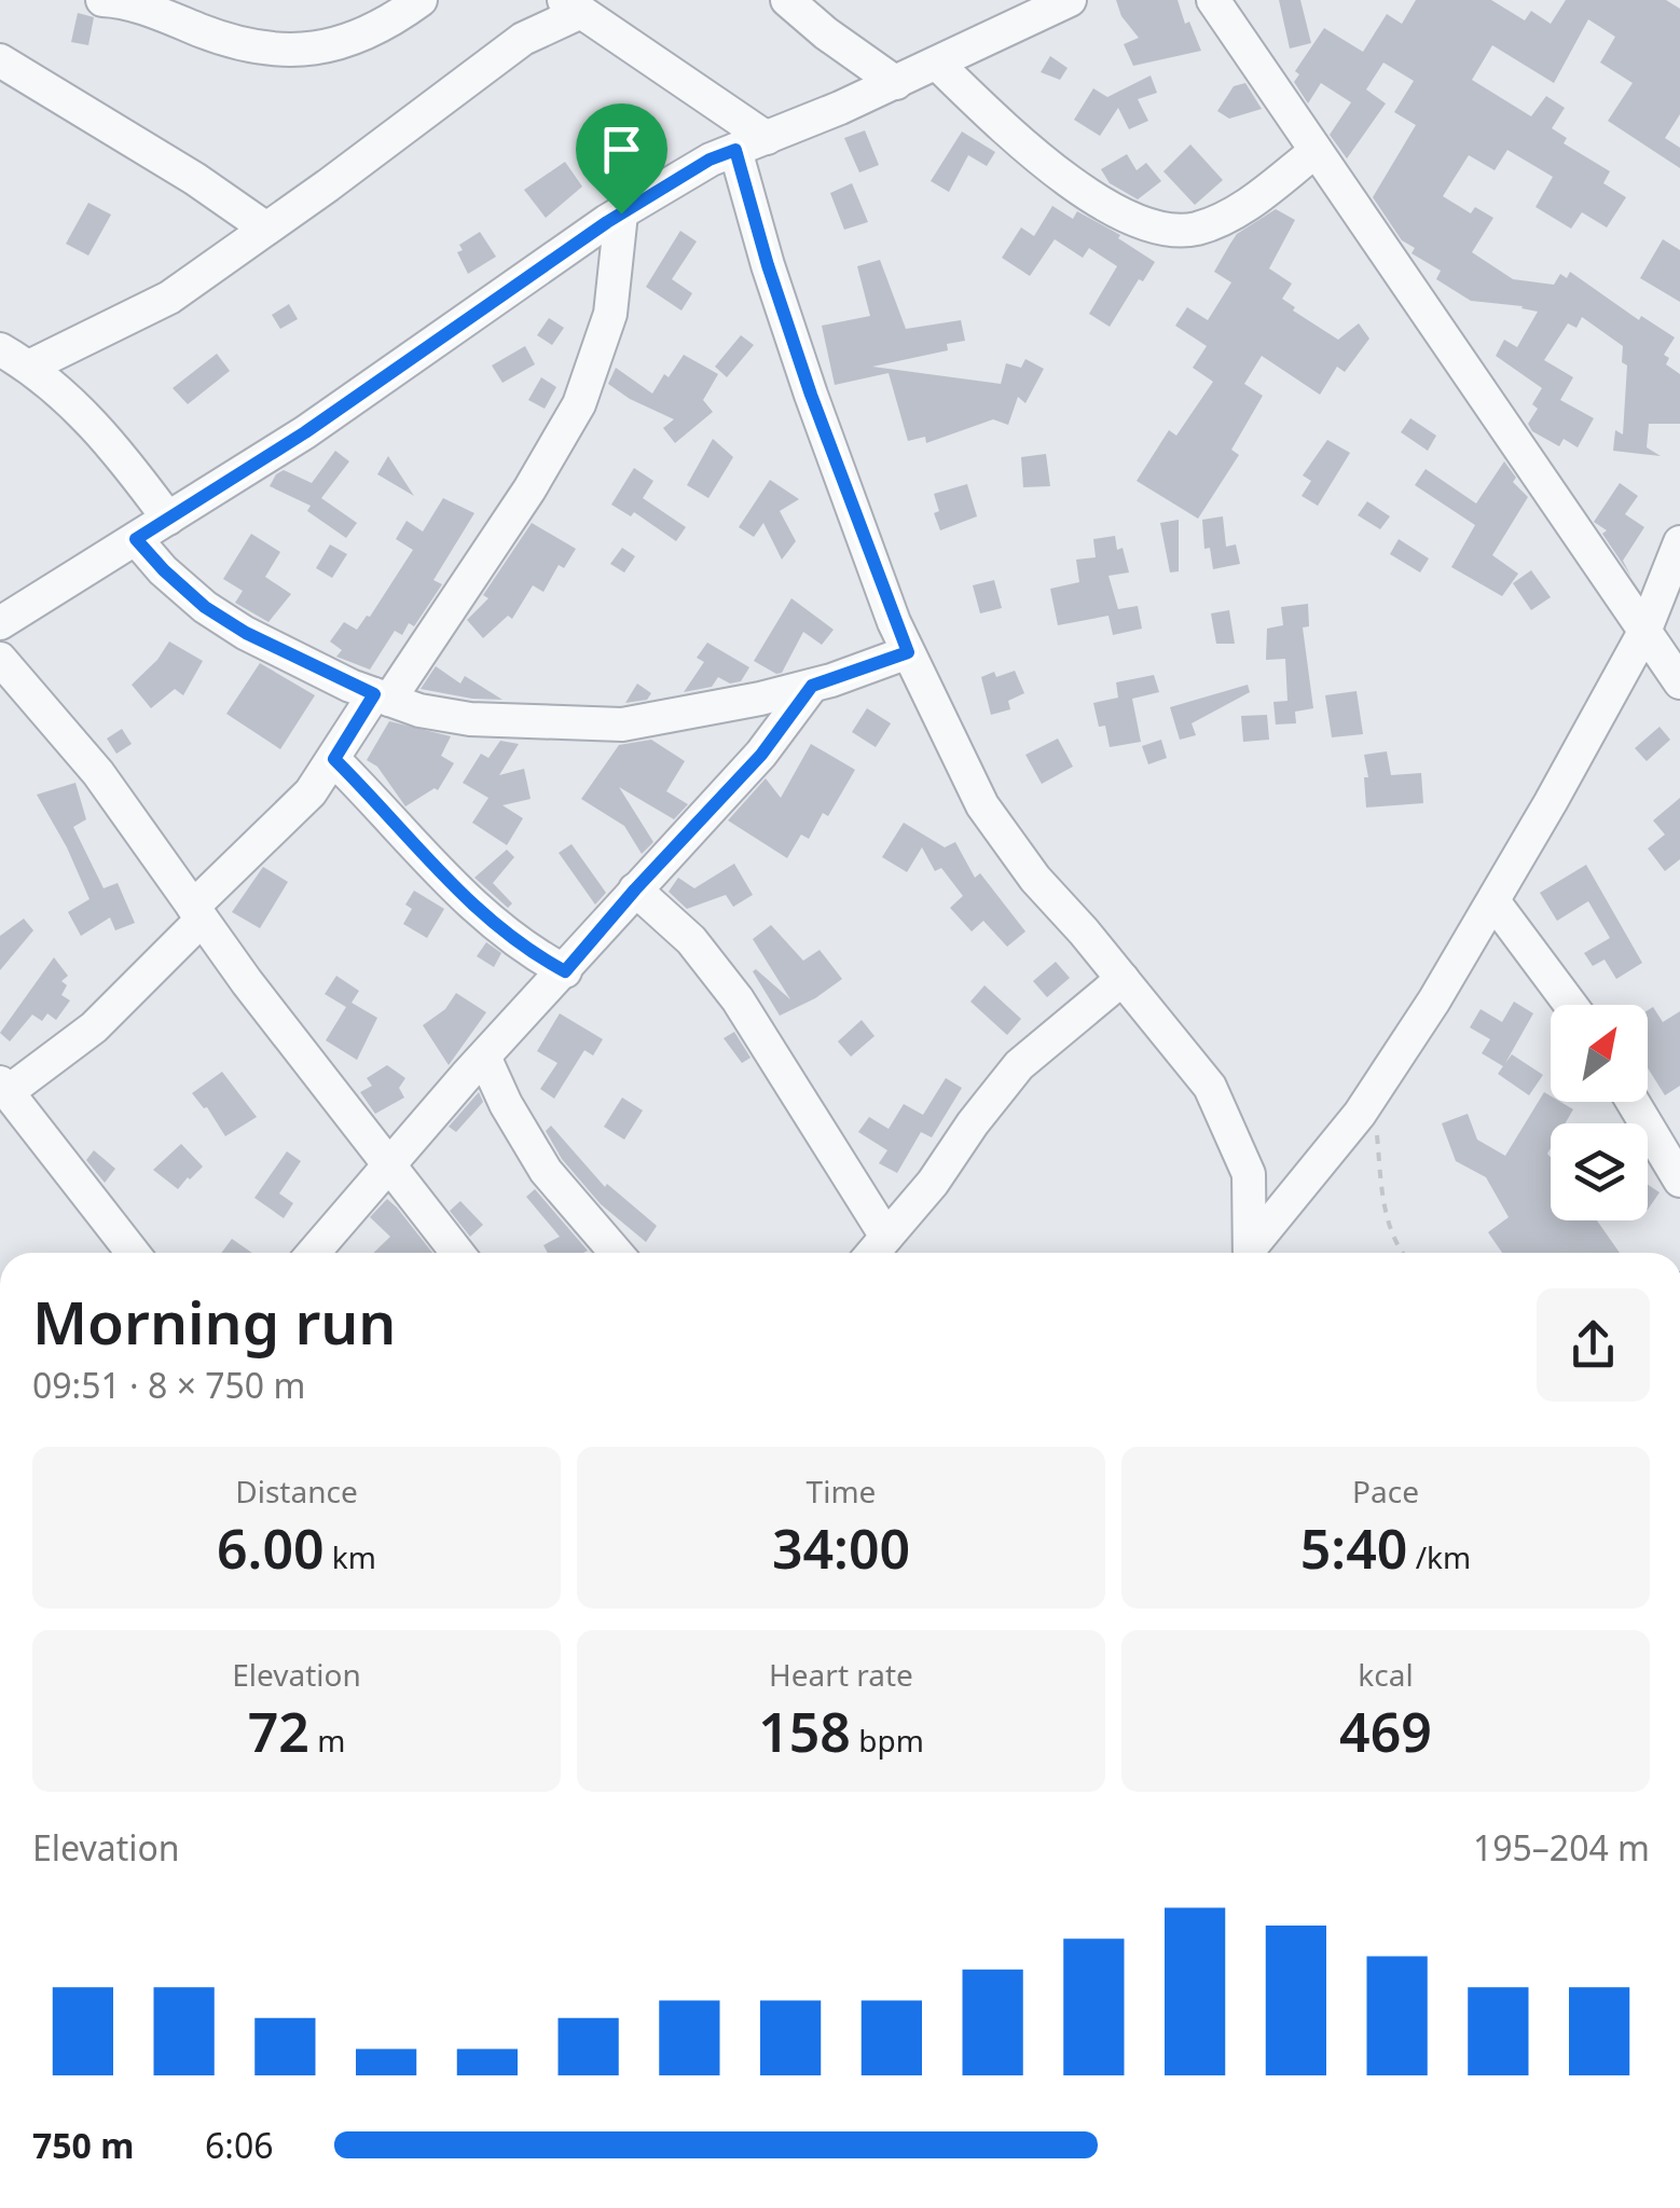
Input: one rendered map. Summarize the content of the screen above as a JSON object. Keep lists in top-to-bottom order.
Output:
{
  "north": "top right",
  "page": {
    "heading": ["Morning run", "09:51 · 8 × 750 m"],
    "stats": [
      ["Distance", "6.00 km"],
      ["Time", "34:00"],
      ["Pace", "5:40 /km"],
      ["Elevation", "72 m"],
      ["Heart rate", "158 bpm"],
      ["kcal", "469"]
    ],
    "chart": ["Elevation", "195–204 m"],
    "list": [
      {
        "name": "750 m",
        "note": "6:06"
      }
    ]
  }
}
